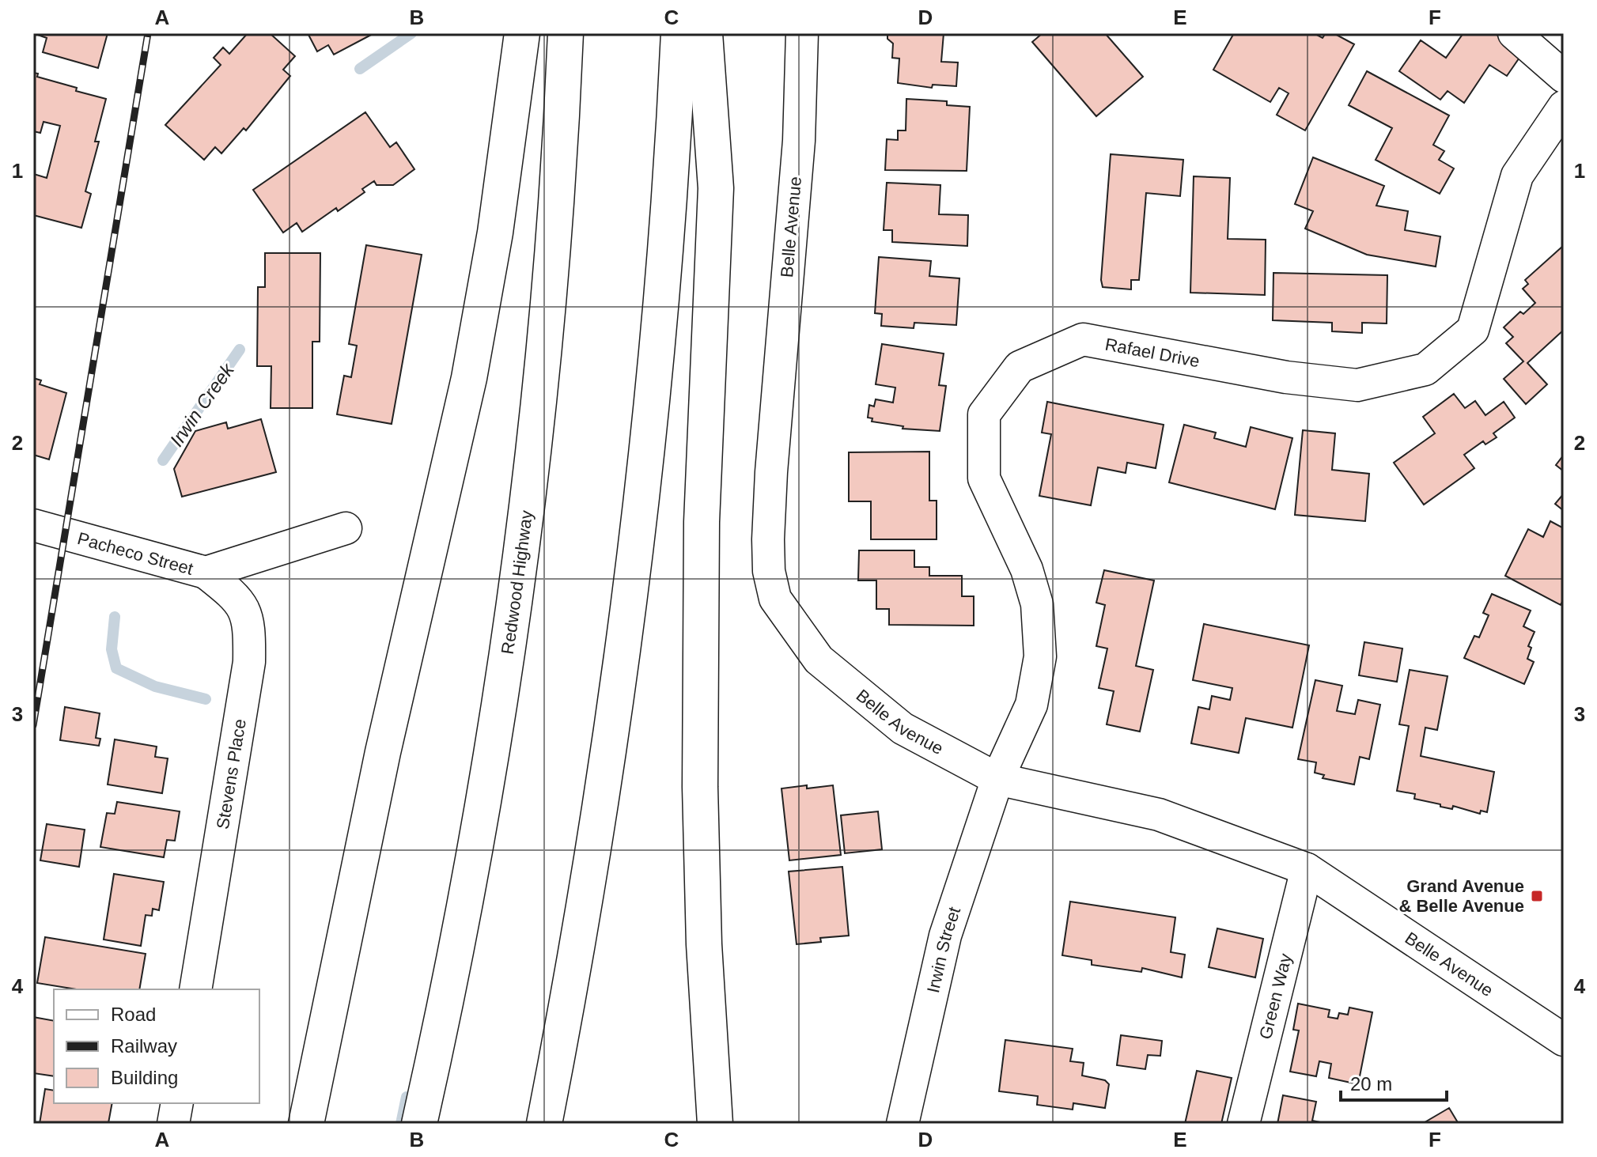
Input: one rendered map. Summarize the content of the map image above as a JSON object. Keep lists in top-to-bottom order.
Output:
{
  "streets": {
    "highway": ["Redwood Highway"],
    "street": [
      "Belle Avenue",
      "Rafael Drive",
      "Pacheco Street",
      "Stevens Place",
      "Irwin Street",
      "Green Way"
    ]
  },
  "crossings": [
    ["Belle Avenue", "Rafael Drive"],
    ["Belle Avenue", "Irwin Street"],
    ["Belle Avenue", "Green Way"],
    ["Rafael Drive", "Irwin Street"],
    ["Pacheco Street", "Stevens Place"]
  ],
  "water": ["Irwin Creek"],
  "places": {
    "transit": ["Grand Avenue & Belle Avenue"]
  },
  "legend": ["Road", "Railway", "Building"],
  "scale_bar": "20 m",
  "grid": {
    "columns": [
      "A",
      "B",
      "C",
      "D",
      "E",
      "F"
    ],
    "rows": [
      "1",
      "2",
      "3",
      "4"
    ]
  }
}
